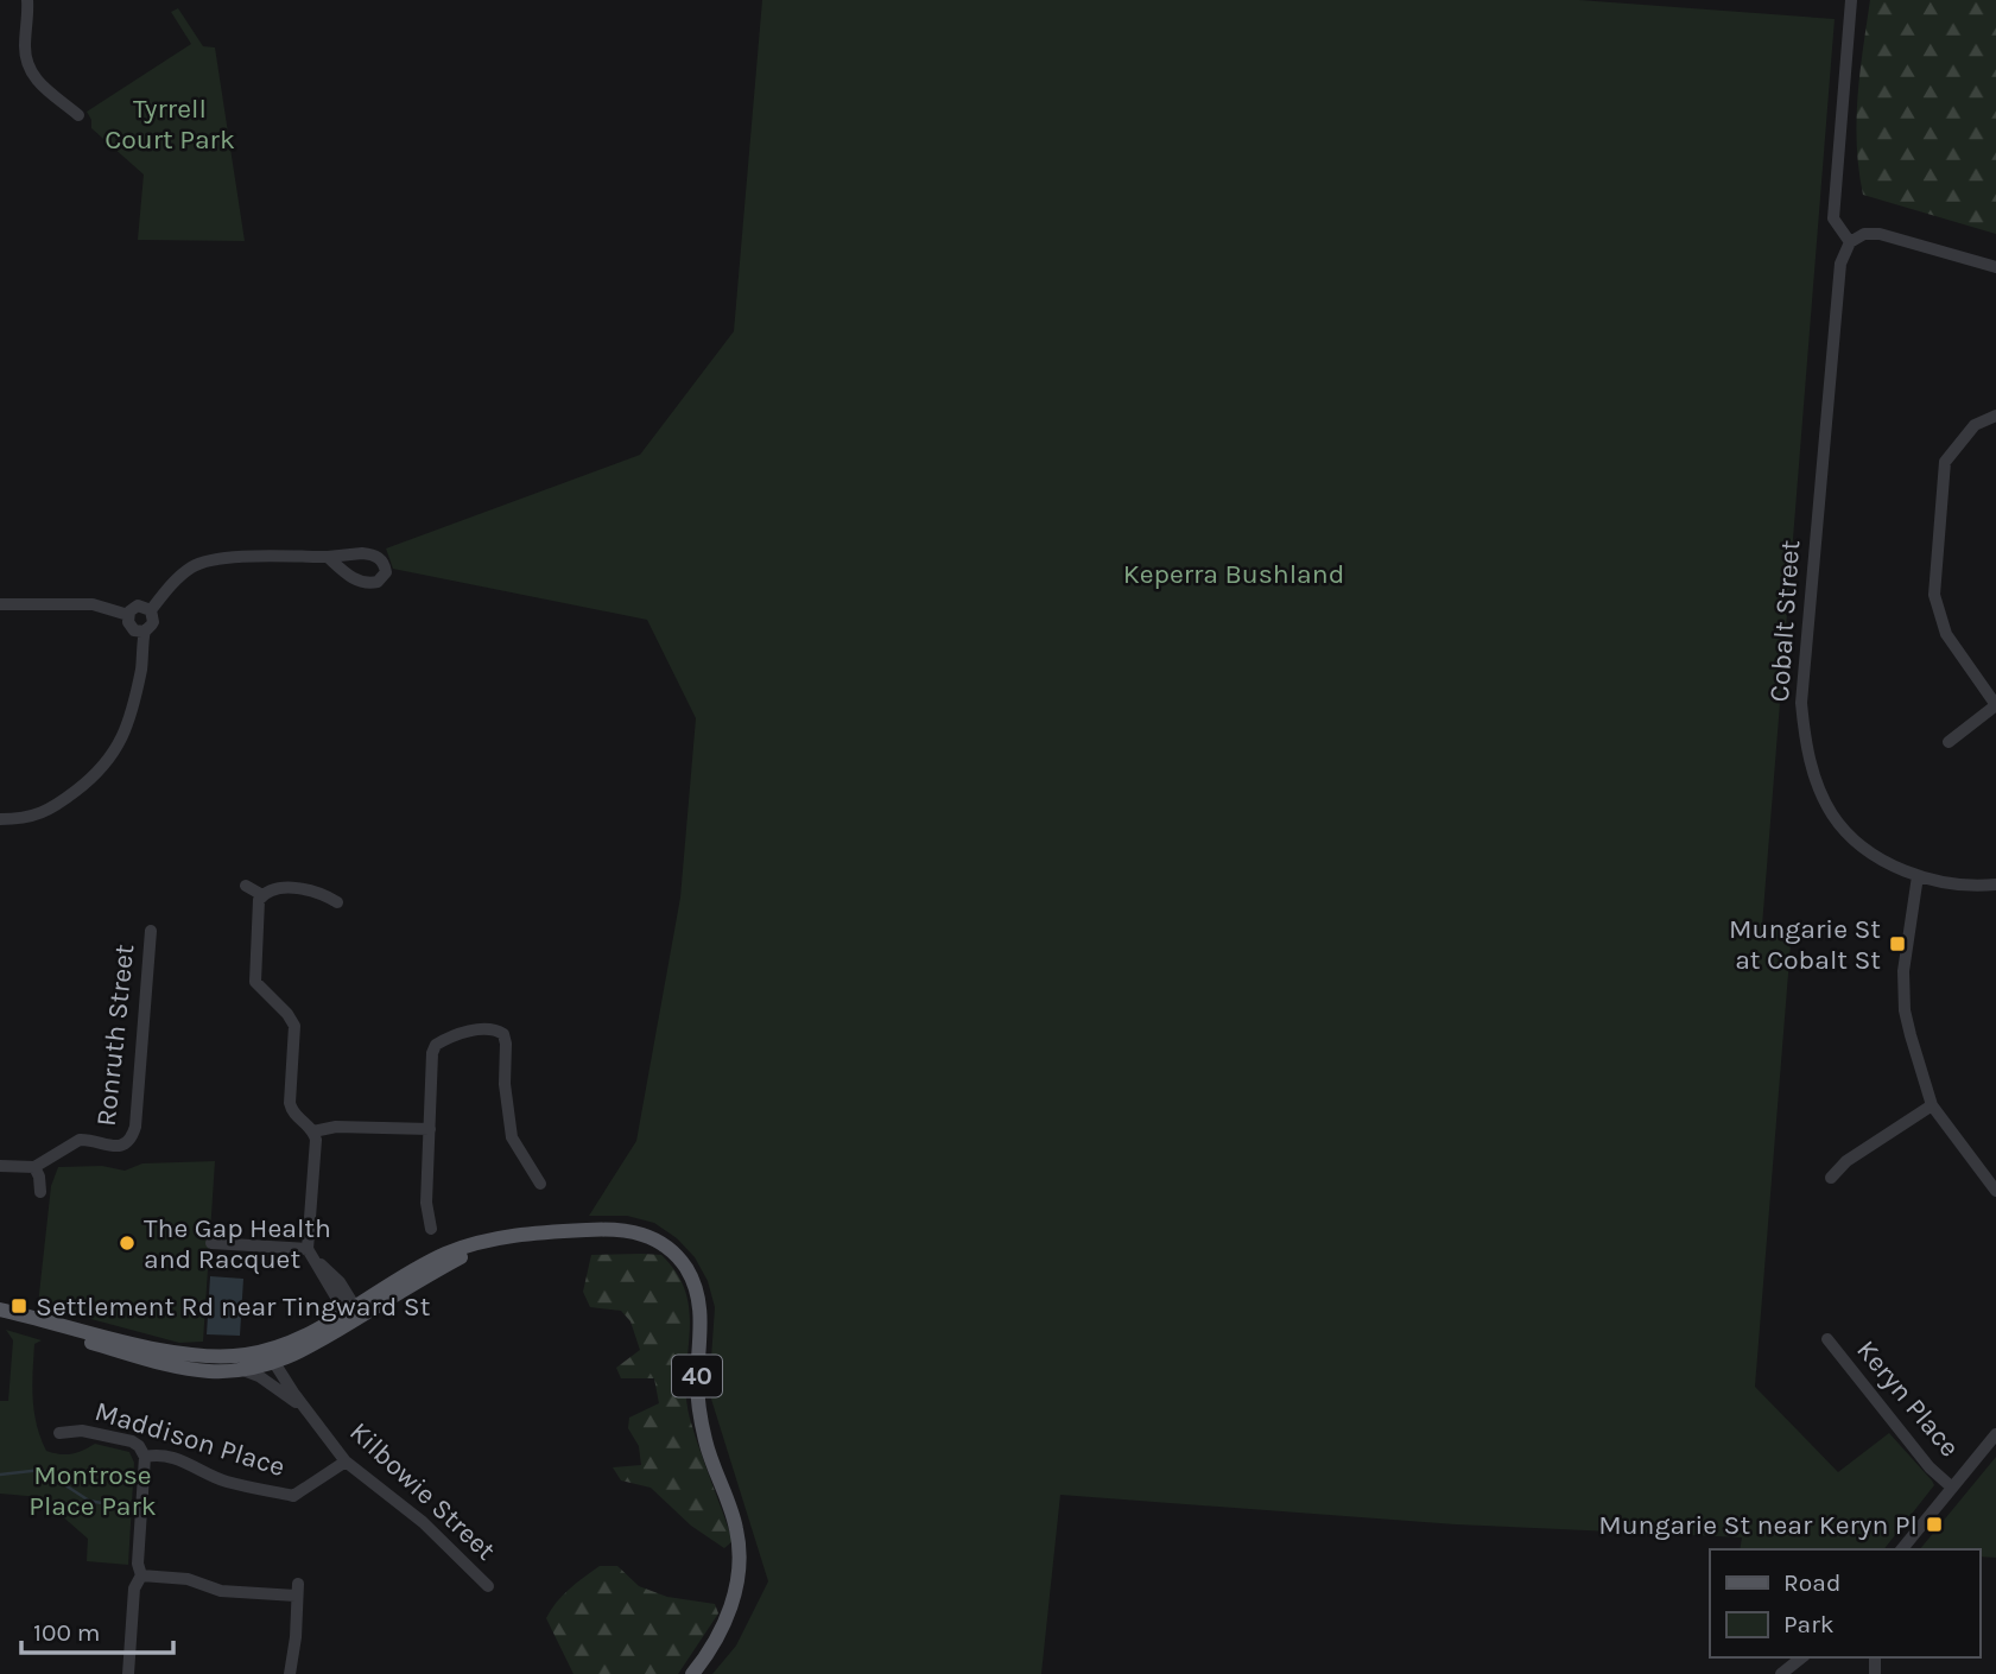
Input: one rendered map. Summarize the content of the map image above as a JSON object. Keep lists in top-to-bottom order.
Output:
{
  "streets": {
    "main road": ["40"],
    "street": [
      "Cobalt Street",
      "Ronruth Street",
      "Keryn Place",
      "Maddison Place",
      "Kilbowie Street"
    ]
  },
  "crossings": [
    ["40", "Kilbowie Street"],
    ["Maddison Place", "Kilbowie Street"]
  ],
  "parks": ["Tyrrell Court Park", "Keperra Bushland", "Montrose Place Park"],
  "places": {
    "transit": ["Mungarie St at Cobalt St", "Settlement Rd near Tingward St", "Mungarie St near Keryn Pl"],
    "other": ["The Gap Health and Racquet"]
  },
  "legend": ["Road", "Park"],
  "scale_bar": "100 m"
}
